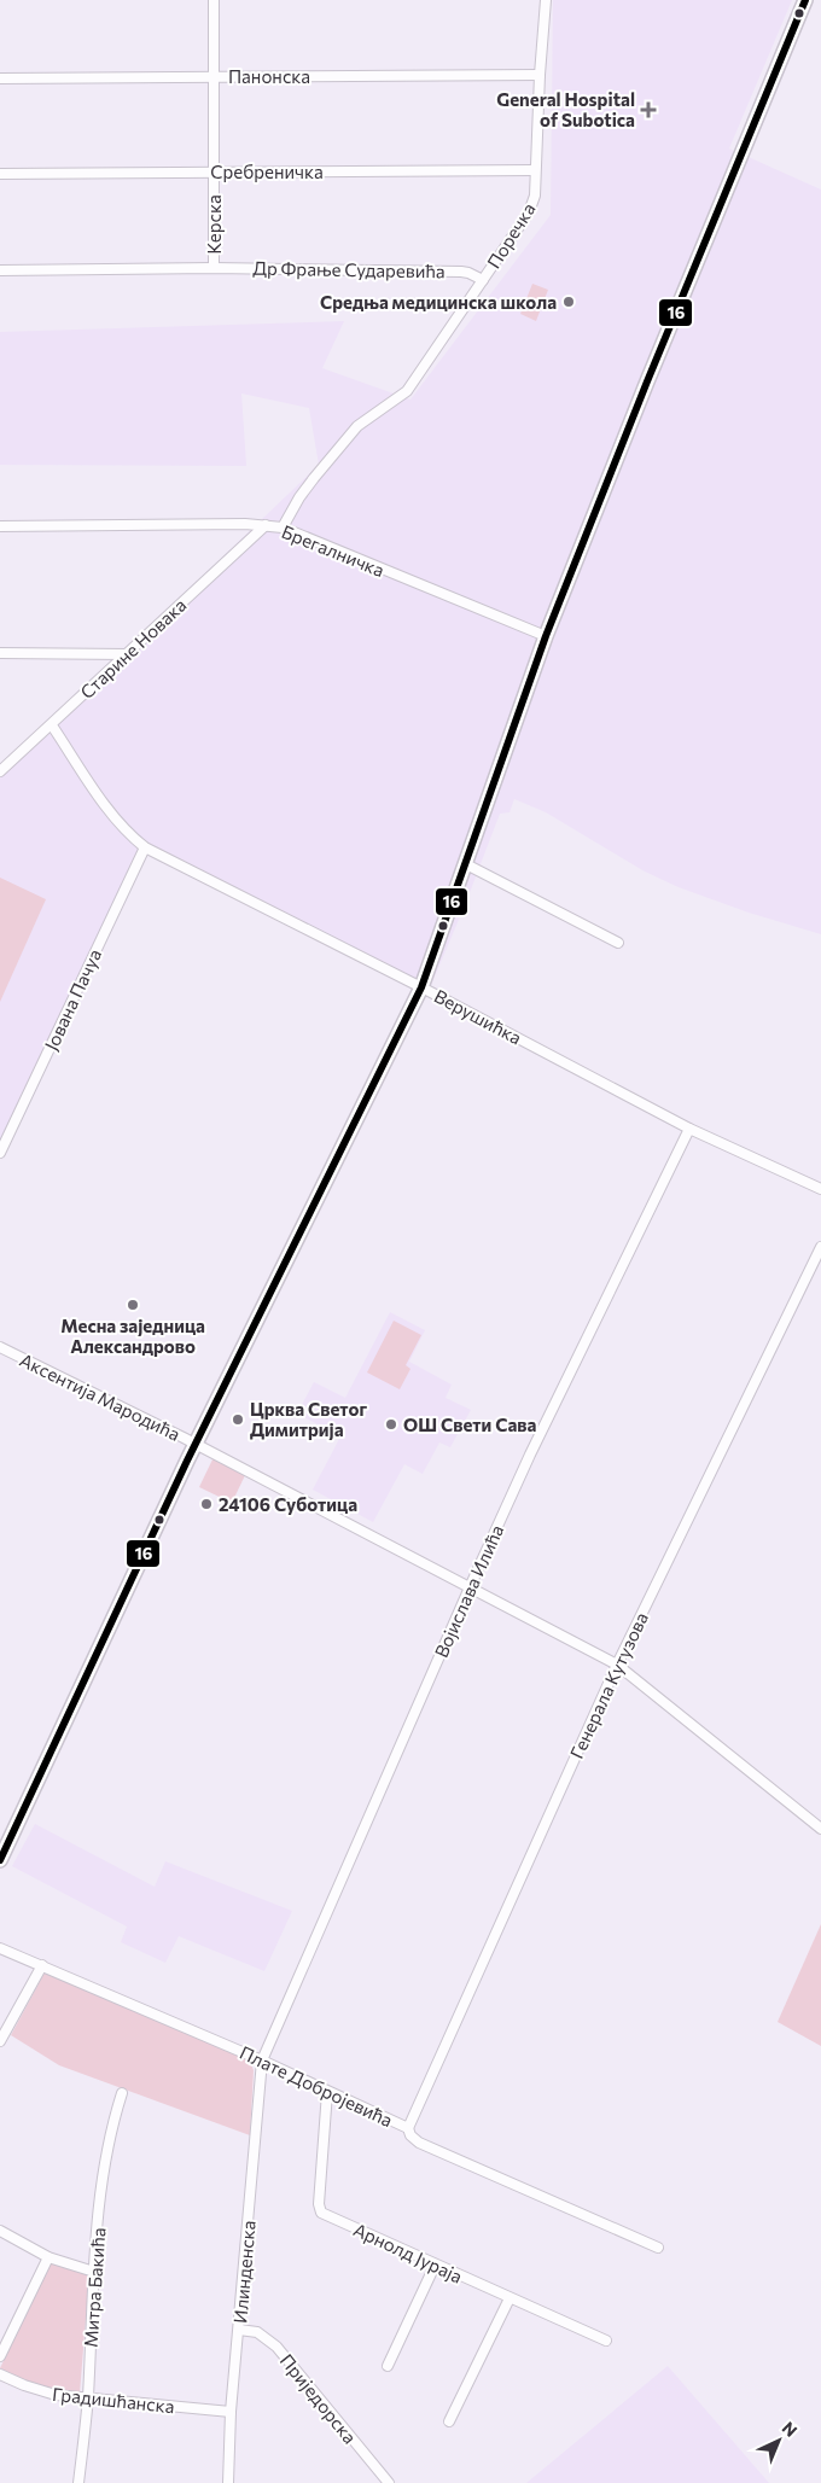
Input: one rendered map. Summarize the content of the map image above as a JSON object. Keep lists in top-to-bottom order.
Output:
{
  "streets": {
    "street": [
      "Панонска",
      "Сребреничка",
      "Керска",
      "Поречка",
      "Др Фрање Сударевића",
      "Брегалничка",
      "Старине Новака",
      "Јована Пачуа",
      "Верушићка",
      "Аксентија Мародића",
      "Војислава Илића",
      "Генерала Кутузова",
      "Плате Добројевића",
      "Арнолд Јураја",
      "Илинденска",
      "Митра Бакића",
      "Приједорска",
      "Градишћанска"
    ]
  },
  "crossings": [
    ["Панонска", "Керска"],
    ["Панонска", "Поречка"],
    ["Сребреничка", "Керска"],
    ["Сребреничка", "Поречка"],
    ["Керска", "Др Фрање Сударевића"],
    ["Поречка", "Др Фрање Сударевића"],
    ["Поречка", "Брегалничка"],
    ["Брегалничка", "Старине Новака"],
    ["Старине Новака", "Верушићка"],
    ["Јована Пачуа", "Верушићка"],
    ["Верушићка", "Војислава Илића"],
    ["Аксентија Мародића", "Војислава Илића"],
    ["Аксентија Мародића", "Генерала Кутузова"],
    ["Војислава Илића", "Плате Добројевића"],
    ["Војислава Илића", "Илинденска"],
    ["Генерала Кутузова", "Плате Добројевића"],
    ["Плате Добројевића", "Арнолд Јураја"],
    ["Плате Добројевића", "Илинденска"],
    ["Илинденска", "Приједорска"],
    ["Илинденска", "Градишћанска"],
    ["Митра Бакића", "Градишћанска"]
  ],
  "places": {
    "health": ["General Hospital of Subotica"],
    "other": [
      "Средња медицинска школа",
      "Месна заједница Александрово",
      "Црква Светог Димитрија",
      "ОШ Свети Сава",
      "24106 Суботица"
    ]
  },
  "lines": ["transit line 16"],
  "north": "top right"
}
